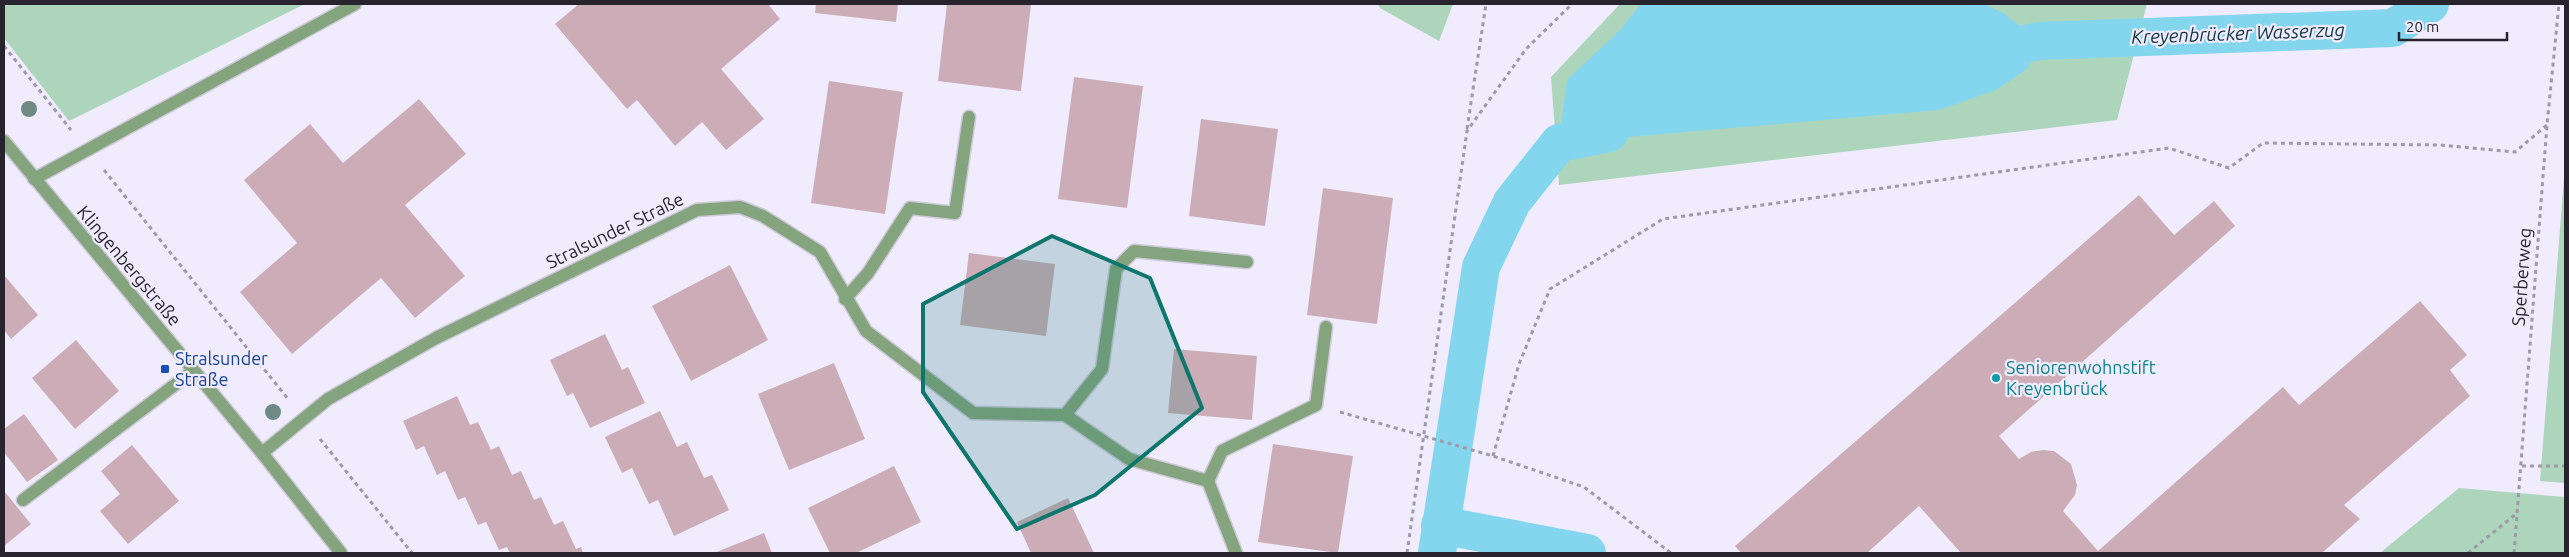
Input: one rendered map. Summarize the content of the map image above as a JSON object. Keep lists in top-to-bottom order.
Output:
{
  "streets": {
    "street": ["Stralsunder Straße", "Klingenbergstraße"],
    "path": ["Sperberweg"]
  },
  "crossings": [
    ["Stralsunder Straße", "Klingenbergstraße"]
  ],
  "water": ["Kreyenbrücker Wasserzug"],
  "places": {
    "transit": ["Stralsunder Straße"],
    "other": ["Seniorenwohnstift Kreyenbrück"]
  },
  "scale_bar": "20 m"
}
